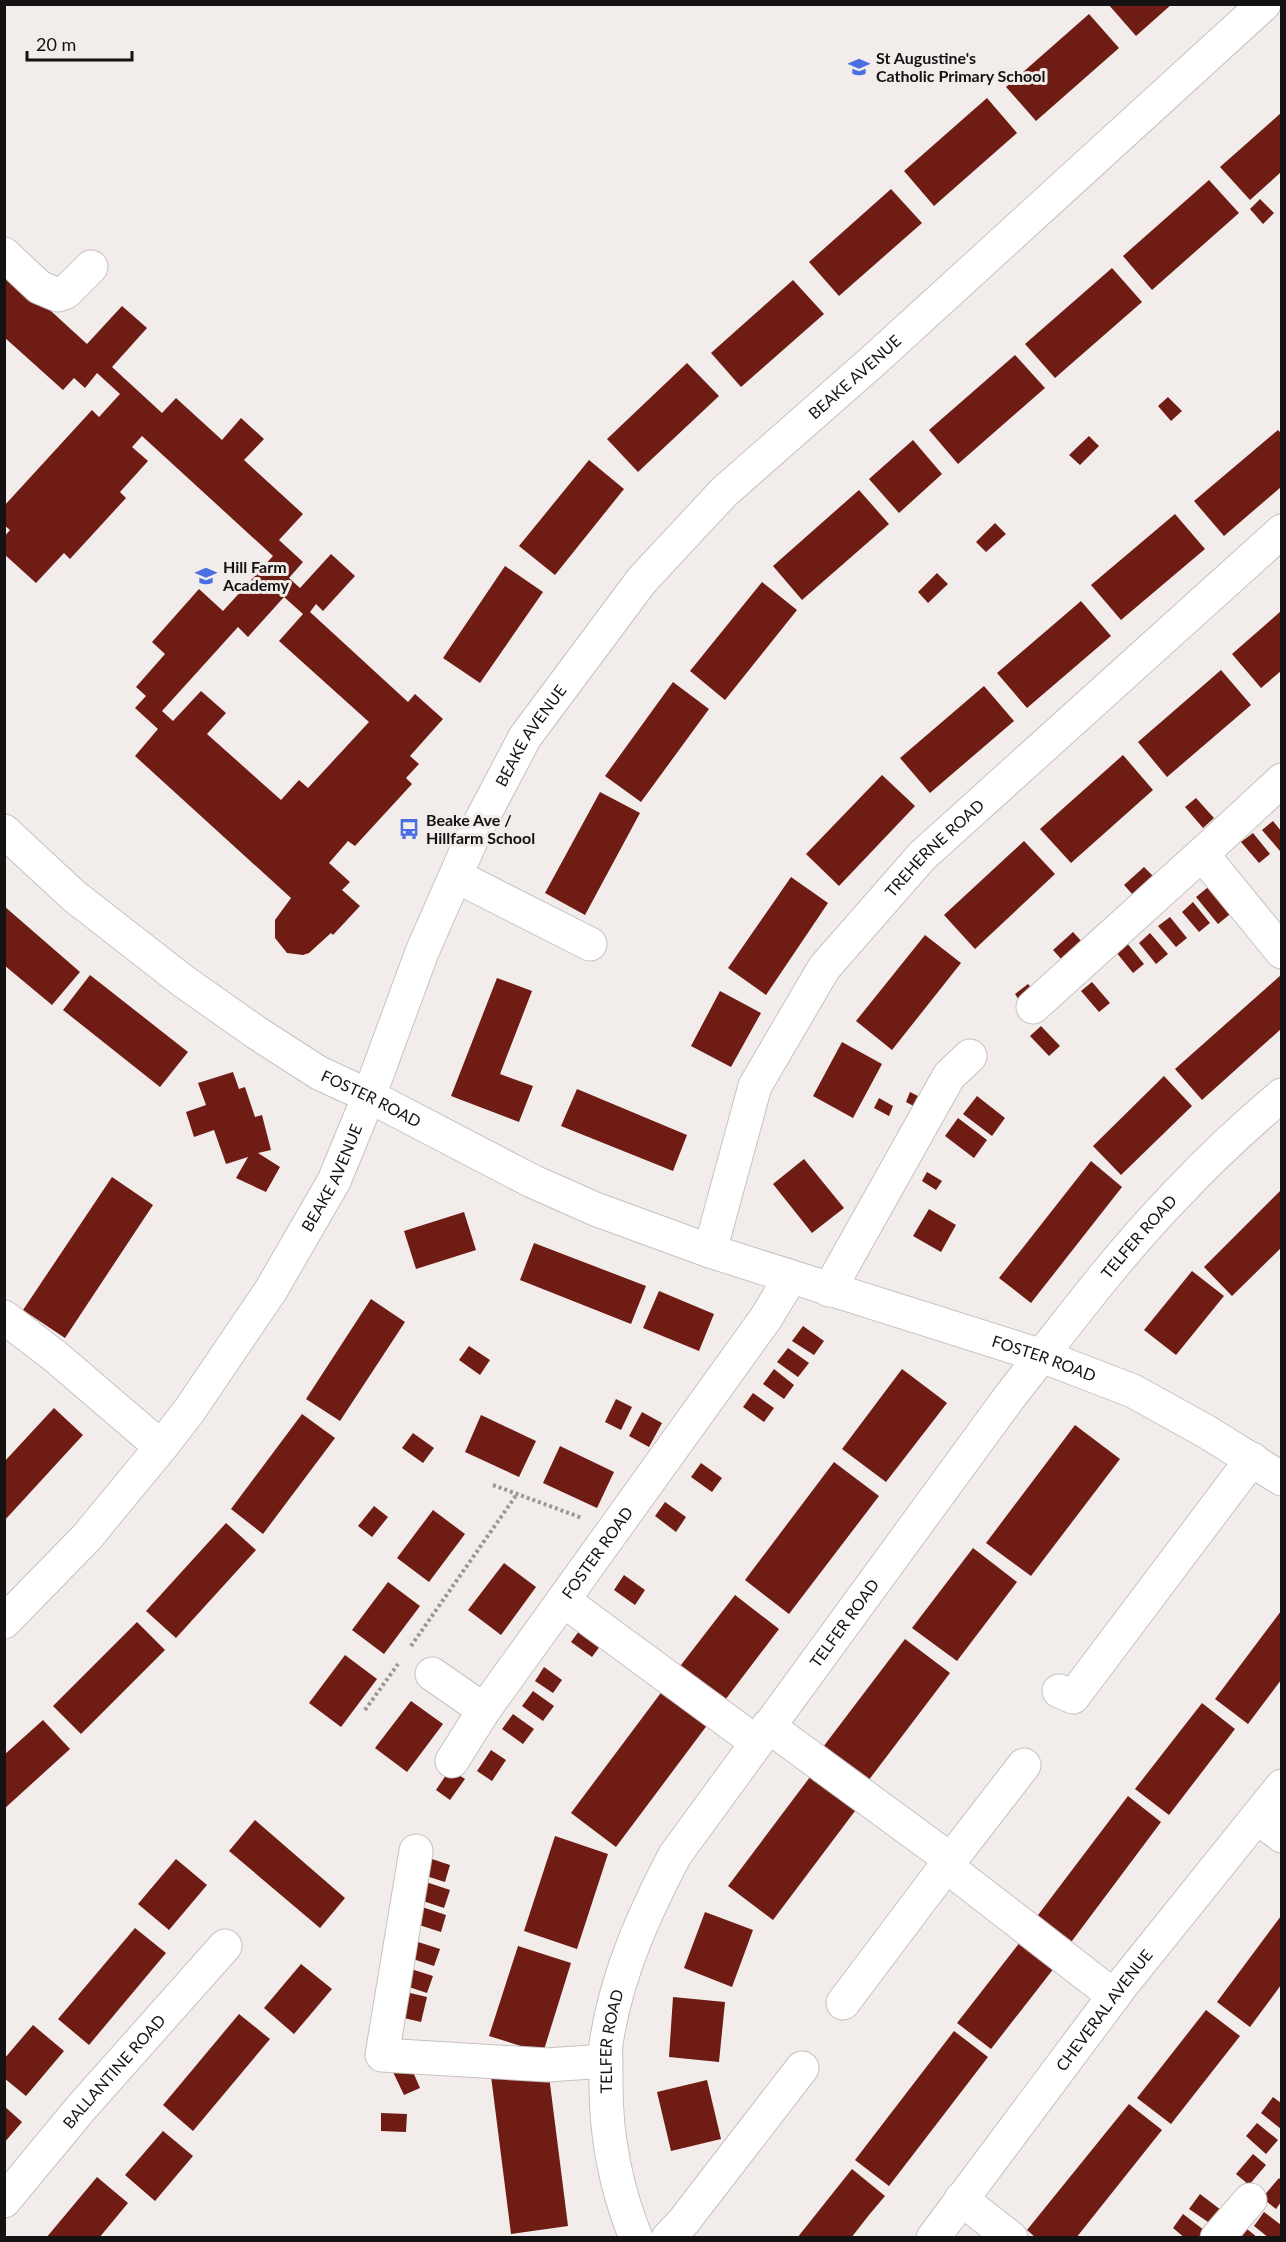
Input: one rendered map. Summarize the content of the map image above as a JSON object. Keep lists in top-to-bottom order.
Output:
{
  "streets": {
    "street": [
      "BEAKE AVENUE",
      "TREHERNE ROAD",
      "FOSTER ROAD",
      "TELFER ROAD",
      "CHEVERAL AVENUE",
      "BALLANTINE ROAD"
    ]
  },
  "crossings": [
    ["BEAKE AVENUE", "FOSTER ROAD"],
    ["TREHERNE ROAD", "FOSTER ROAD"],
    ["FOSTER ROAD", "TELFER ROAD"]
  ],
  "places": {
    "school or university": ["St Augustine's Catholic Primary School", "Hill Farm Academy"],
    "bus stop": ["Beake Ave / Hillfarm School"]
  },
  "scale_bar": "20 m"
}
